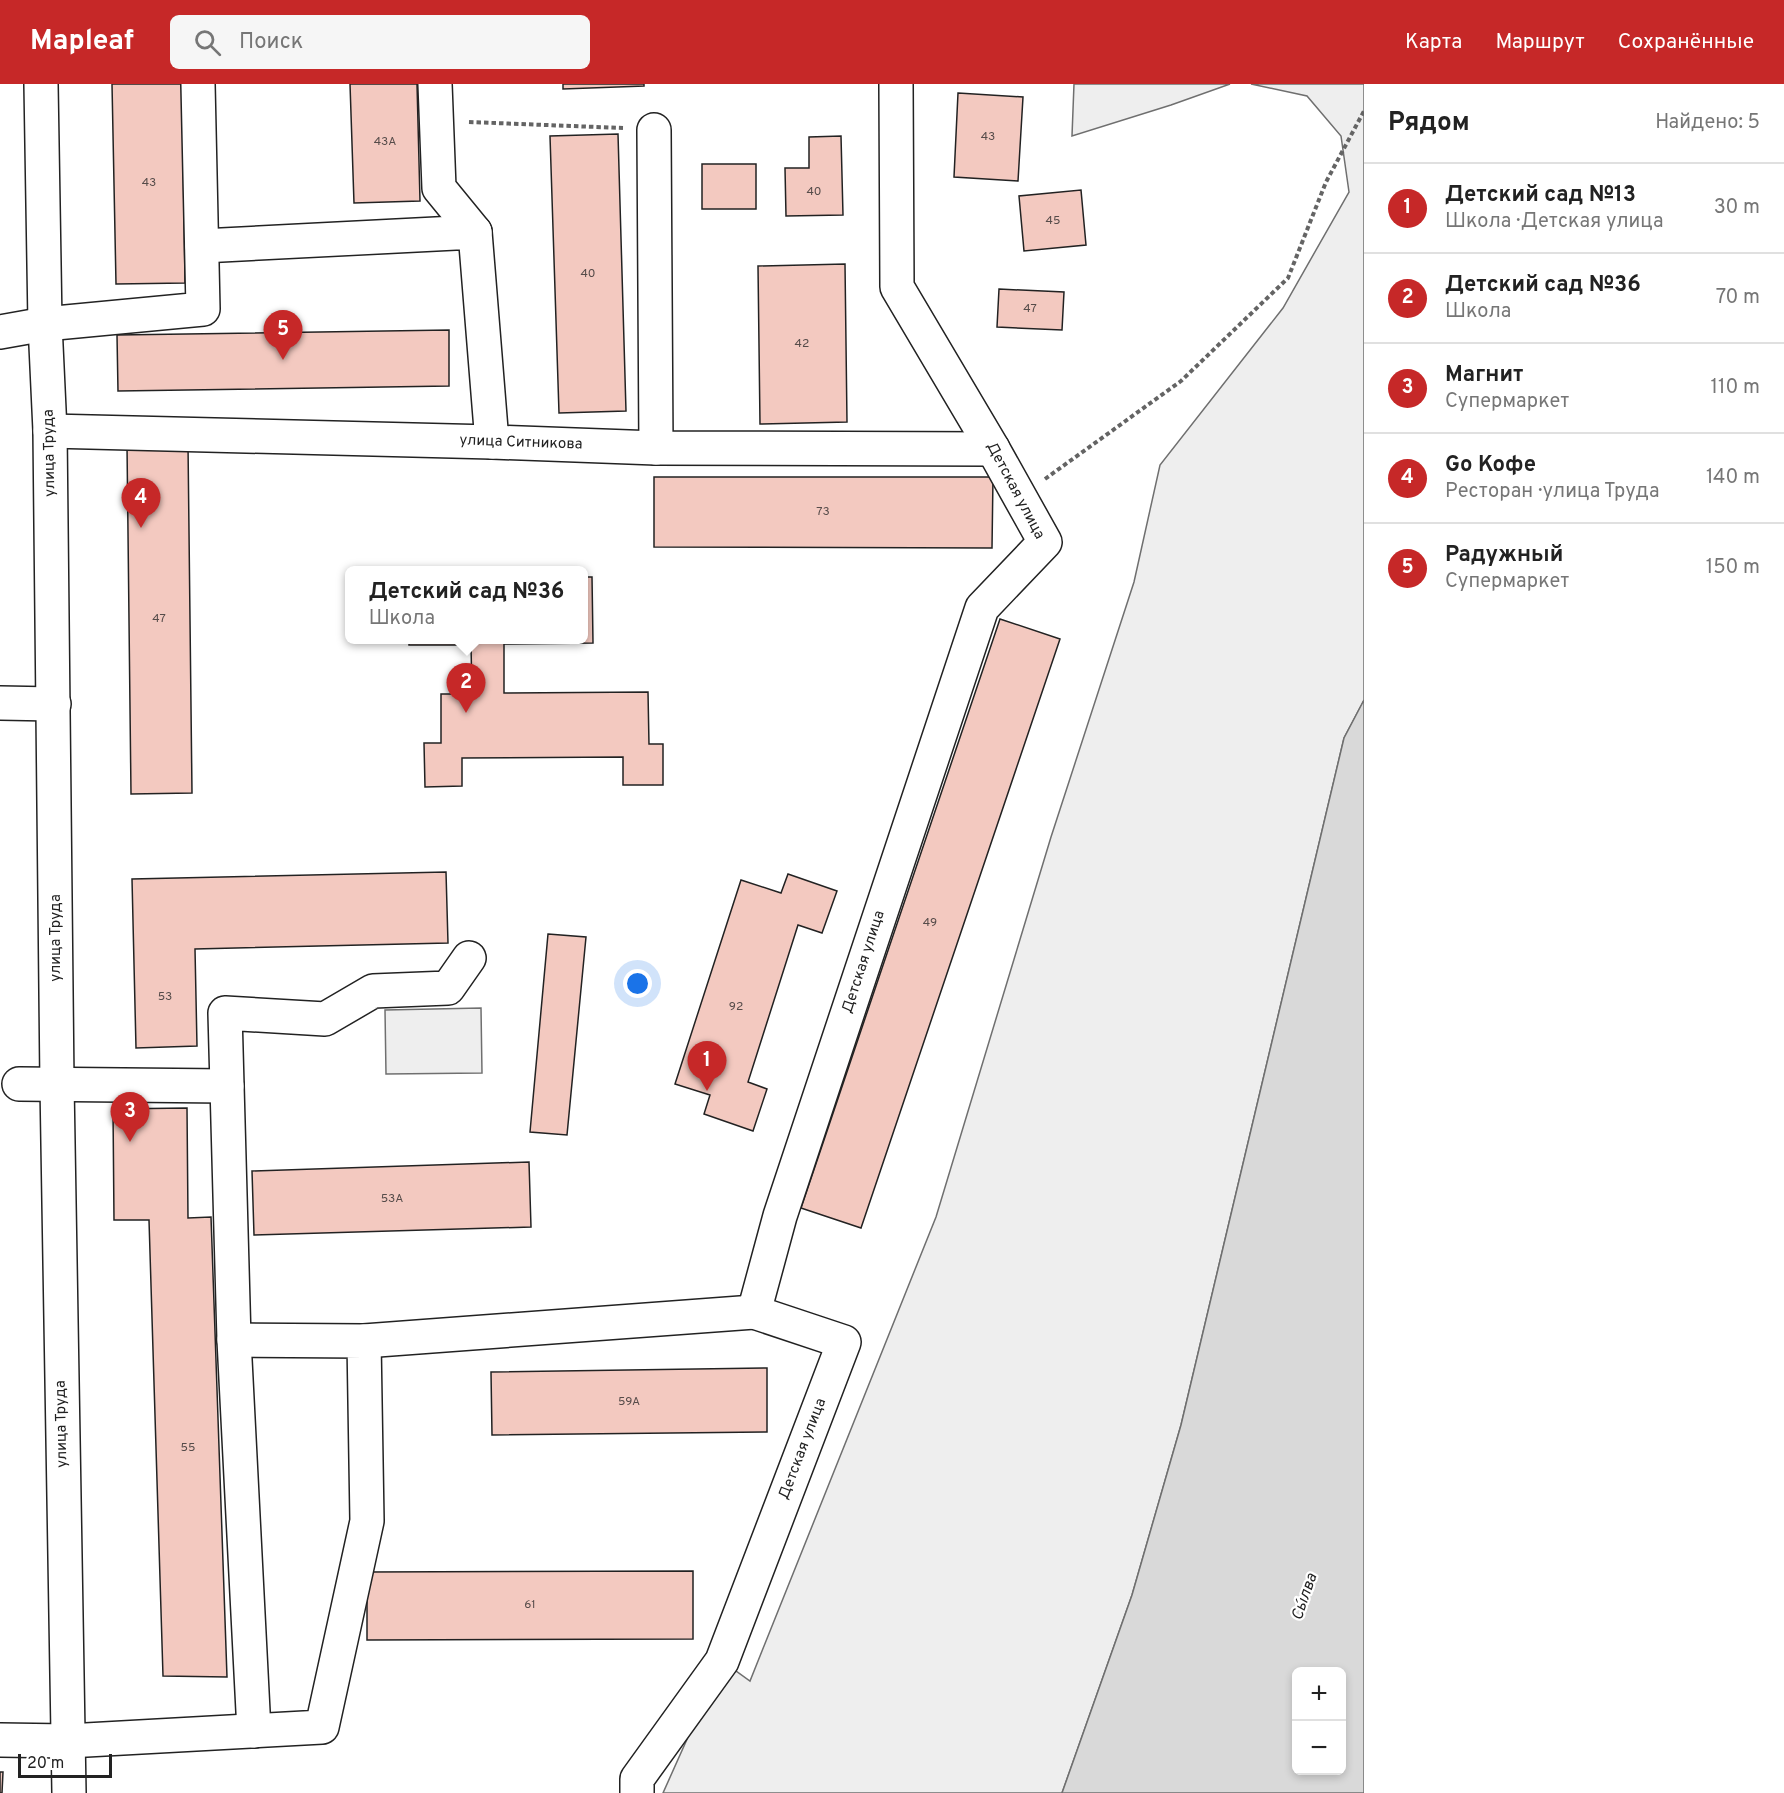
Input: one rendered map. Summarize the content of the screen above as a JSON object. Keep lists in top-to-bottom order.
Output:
{
  "streets": {
    "street": ["улица Ситникова", "улица Труда", "Детская улица"]
  },
  "crossings": [
    ["улица Ситникова", "улица Труда"],
    ["улица Ситникова", "Детская улица"]
  ],
  "water": ["Сы́лва"],
  "house_numbers": [
    "43",
    "43А",
    "43",
    "40",
    "45",
    "40",
    "47",
    "42",
    "73",
    "47",
    "49",
    "53",
    "92",
    "53А",
    "59А",
    "55",
    "61"
  ],
  "scale_bar": "20 m",
  "page": {
    "header": "Mapleaf",
    "search": "Поиск",
    "nav": ["Карта", "Маршрут", "Сохранённые"],
    "heading": ["Рядом", "Найдено: 5"],
    "list": [
      {
        "mark": "1",
        "name": "Детский сад №13",
        "note": "Школа · Детская улица",
        "value": "30 m"
      },
      {
        "mark": "2",
        "name": "Детский сад №36",
        "note": "Школа",
        "value": "70 m"
      },
      {
        "mark": "3",
        "name": "Магнит",
        "note": "Супермаркет",
        "value": "110 m"
      },
      {
        "mark": "4",
        "name": "Go Кофе",
        "note": "Ресторан · улица Труда",
        "value": "140 m"
      },
      {
        "mark": "5",
        "name": "Радужный",
        "note": "Супермаркет",
        "value": "150 m"
      }
    ],
    "pins": [
      "5",
      "4",
      "2",
      "1",
      "3"
    ],
    "popup": ["Детский сад №36", "Школа"],
    "map_buttons": ["+", "−"],
    "scale": "20 m"
  }
}
